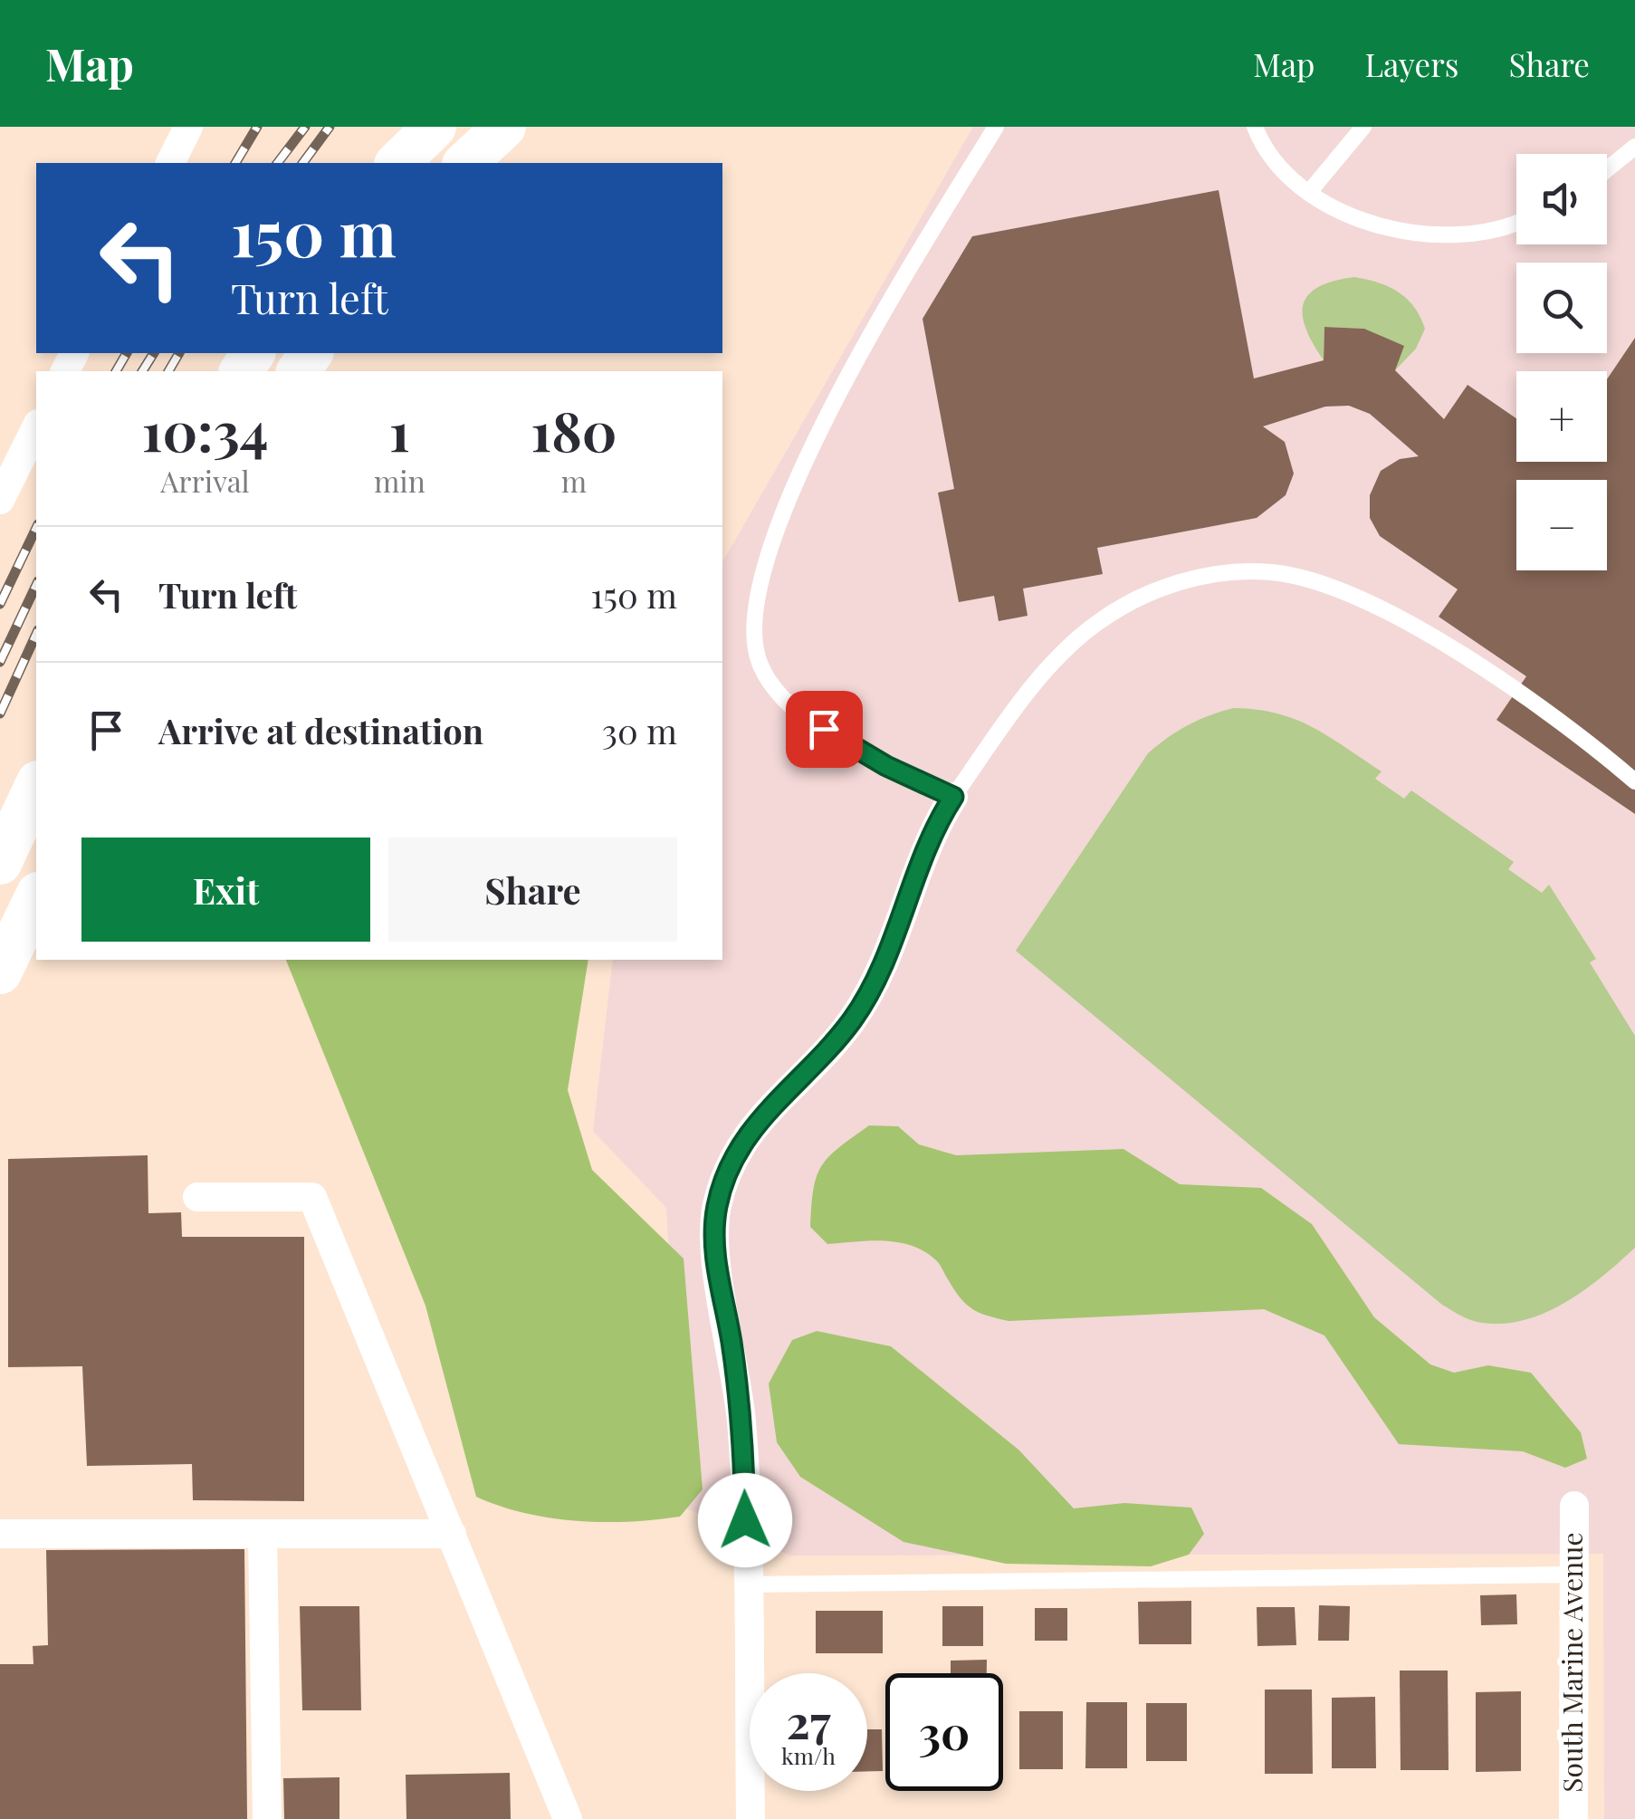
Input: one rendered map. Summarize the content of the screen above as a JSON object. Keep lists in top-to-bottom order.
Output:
{
  "streets": {
    "street": ["South Marine Avenue"]
  },
  "page": {
    "header": "Map",
    "nav": ["Map", "Layers", "Share"],
    "map_buttons": ["+", "−"],
    "turn": ["150 m", "Turn left"],
    "eta": [
      "10:34",
      "Arrival",
      "1",
      "min",
      "180",
      "m"
    ],
    "list": [
      {
        "name": "Turn left",
        "value": "150 m"
      },
      {
        "name": "Arrive at destination",
        "value": "30 m"
      }
    ],
    "buttons": ["Exit", "Share"],
    "speed": "27 km/h",
    "limit": "30"
  }
}
